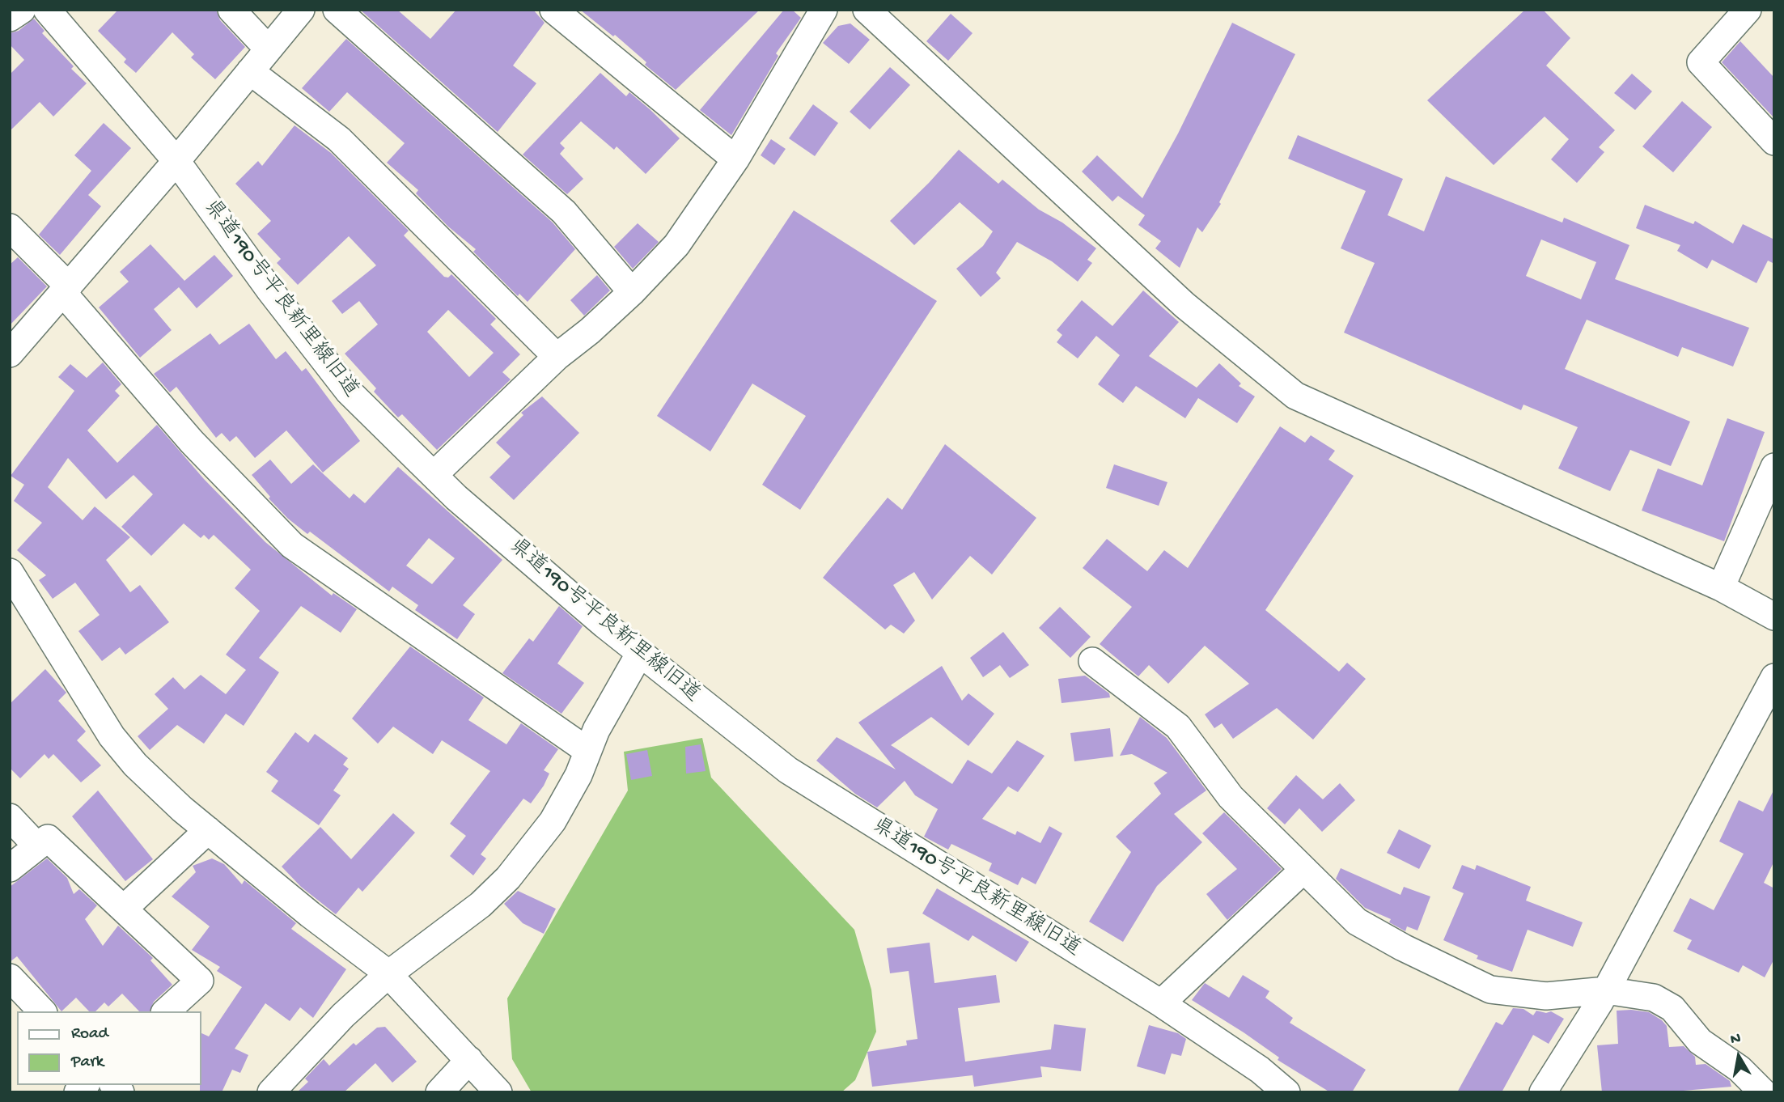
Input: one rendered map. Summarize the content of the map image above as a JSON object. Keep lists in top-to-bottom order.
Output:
{
  "streets": {
    "street": ["県道190号平良新里線旧道"]
  },
  "legend": ["Road", "Park"],
  "north": "top"
}
